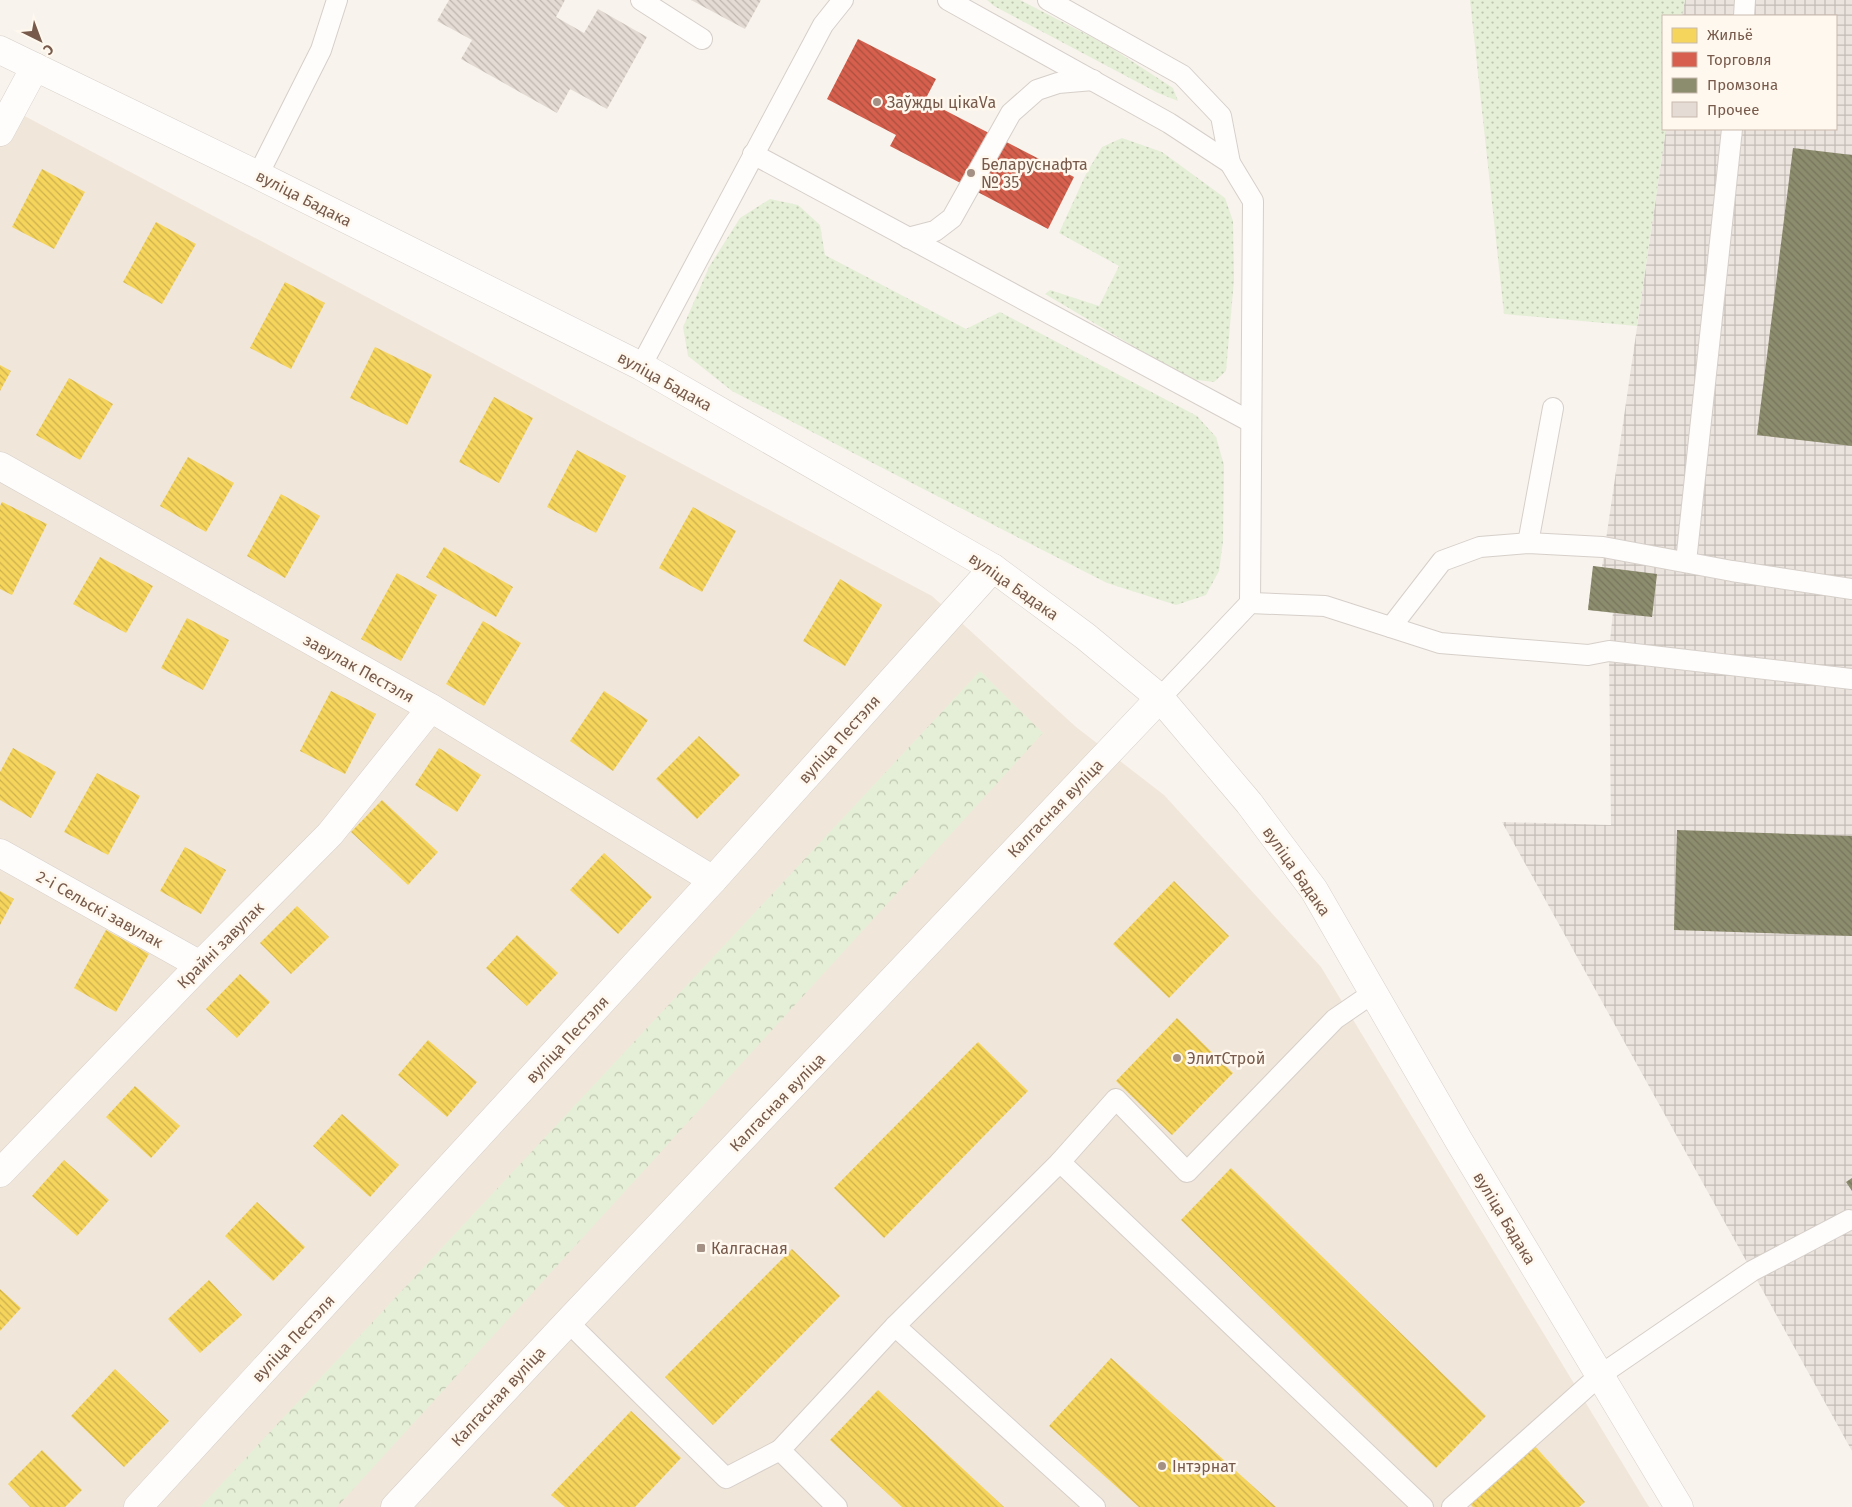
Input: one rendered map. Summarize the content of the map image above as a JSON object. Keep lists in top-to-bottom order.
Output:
{
  "streets": {
    "street": [
      "вуліца Бадака",
      "завулак Пестэля",
      "вуліца Пестэля",
      "Калгасная вуліца",
      "2-і Сельскі завулак",
      "Крайні завулак"
    ]
  },
  "crossings": [
    ["вуліца Бадака", "вуліца Пестэля"],
    ["вуліца Бадака", "Калгасная вуліца"],
    ["завулак Пестэля", "вуліца Пестэля"],
    ["завулак Пестэля", "Крайні завулак"],
    ["2-і Сельскі завулак", "Крайні завулак"]
  ],
  "places": {
    "other": [
      "Заўжды цікаVа",
      "Беларуснафта № 35",
      "ЭлитСтрой",
      "Інтэрнат"
    ],
    "transit": ["Калгасная"]
  },
  "legend": [
    "Жильё",
    "Торговля",
    "Промзона",
    "Прочее"
  ],
  "north": "bottom right"
}
